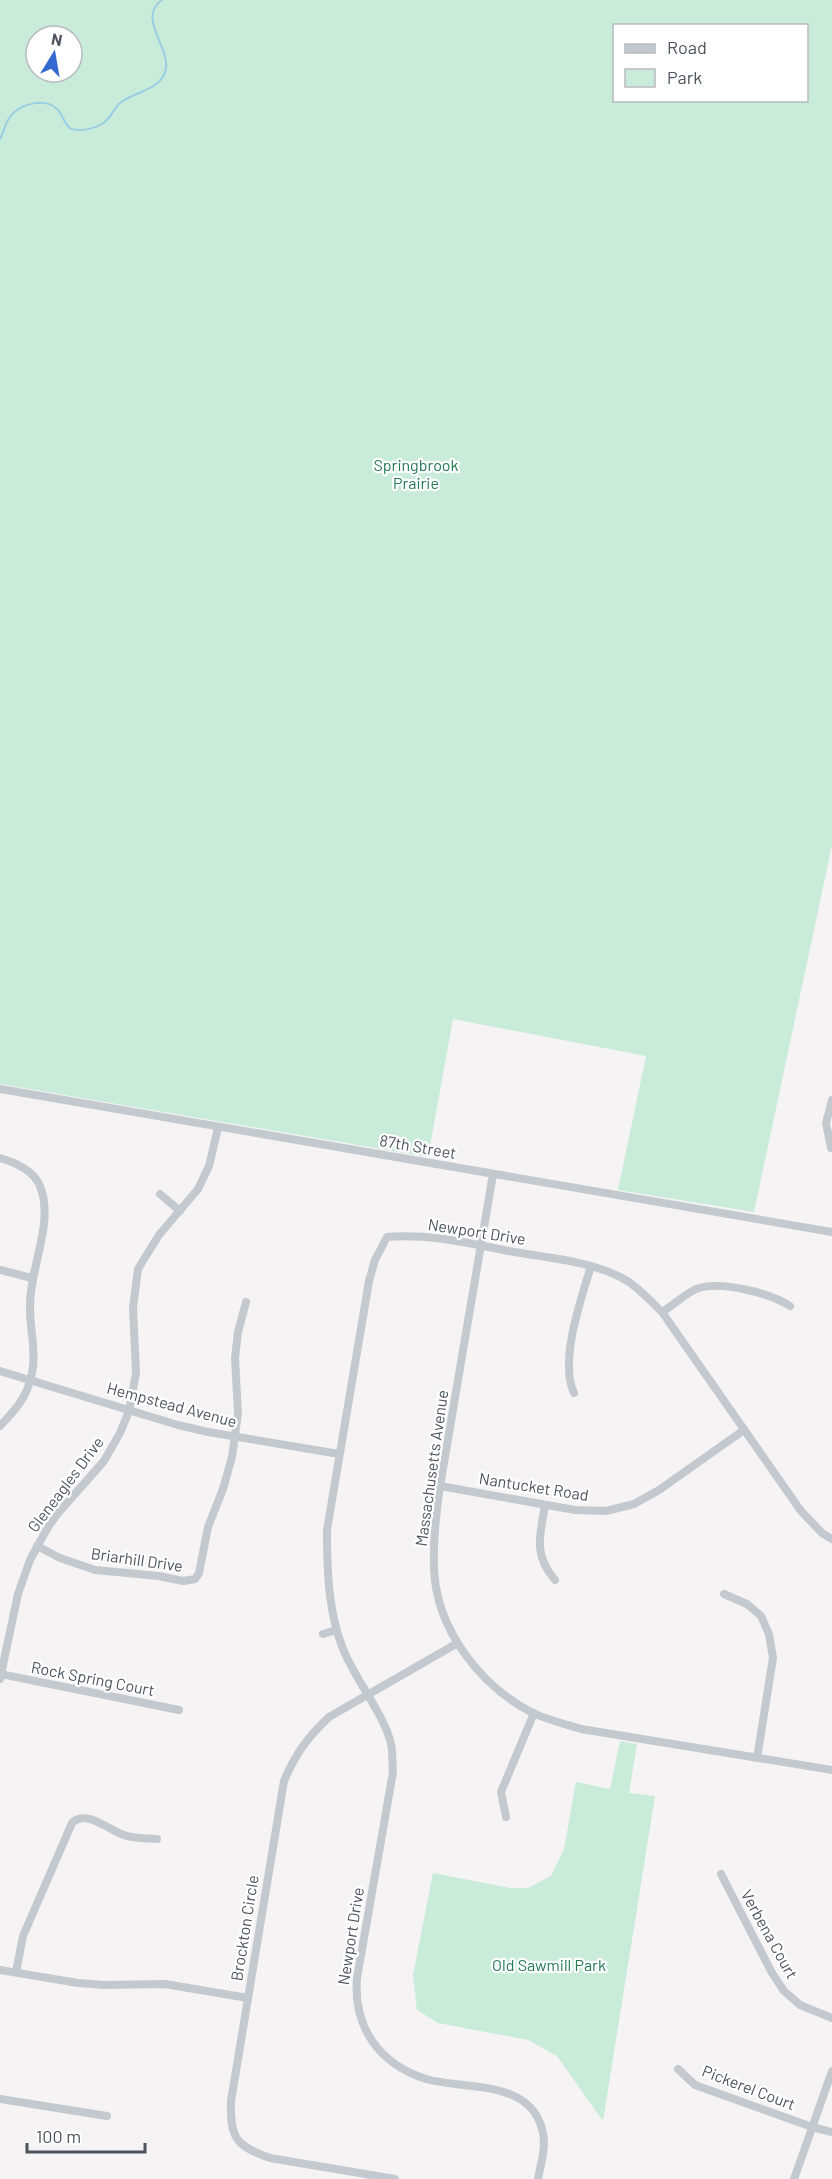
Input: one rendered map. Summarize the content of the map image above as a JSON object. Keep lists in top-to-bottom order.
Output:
{
  "streets": {
    "street": [
      "87th Street",
      "Newport Drive",
      "Hempstead Avenue",
      "Massachusetts Avenue",
      "Gleneagles Drive",
      "Nantucket Road",
      "Briarhill Drive",
      "Rock Spring Court",
      "Brockton Circle",
      "Verbena Court",
      "Pickerel Court"
    ]
  },
  "crossings": [
    ["87th Street", "Massachusetts Avenue"],
    ["87th Street", "Gleneagles Drive"],
    ["Newport Drive", "Hempstead Avenue"],
    ["Newport Drive", "Massachusetts Avenue"],
    ["Newport Drive", "Nantucket Road"],
    ["Newport Drive", "Brockton Circle"],
    ["Hempstead Avenue", "Gleneagles Drive"],
    ["Hempstead Avenue", "Briarhill Drive"],
    ["Massachusetts Avenue", "Nantucket Road"],
    ["Massachusetts Avenue", "Brockton Circle"],
    ["Gleneagles Drive", "Briarhill Drive"],
    ["Gleneagles Drive", "Rock Spring Court"]
  ],
  "parks": ["Springbrook Prairie", "Old Sawmill Park"],
  "legend": ["Road", "Park"],
  "scale_bar": "100 m",
  "north": "top"
}
